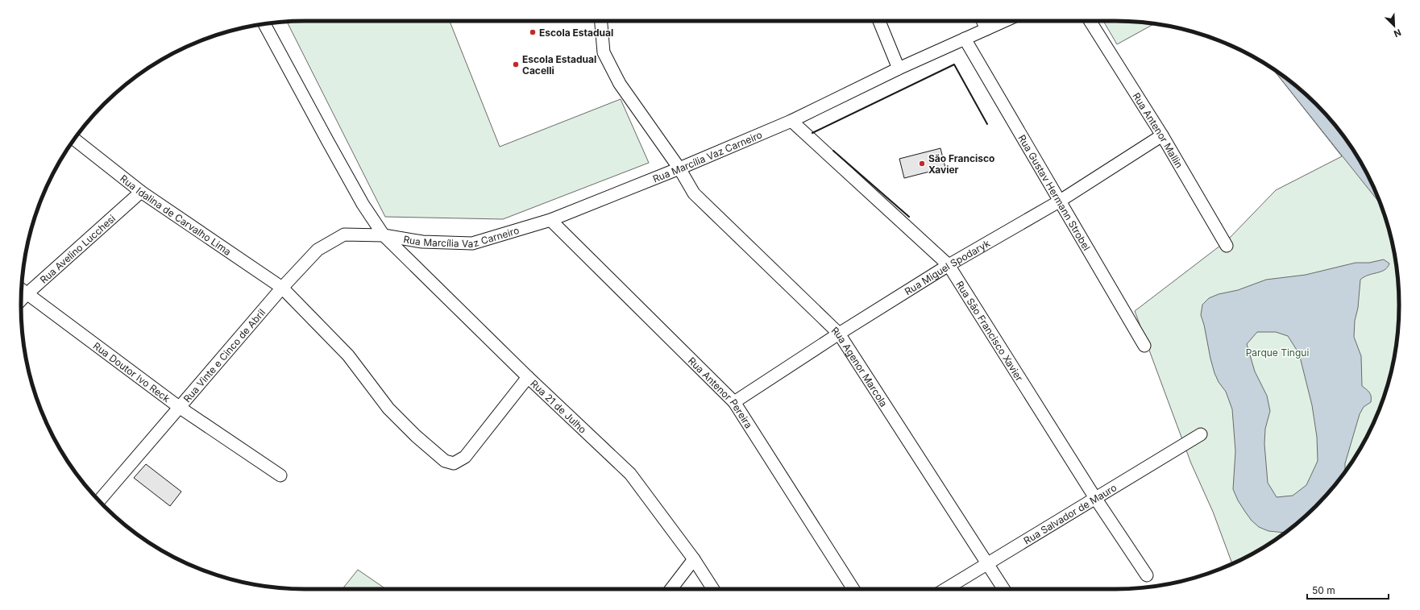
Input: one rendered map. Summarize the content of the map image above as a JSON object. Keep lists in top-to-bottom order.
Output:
{
  "streets": {
    "street": [
      "Rua Antenor Mallin",
      "Rua Marcília Vaz Carneiro",
      "Rua Gustav Hermann Strobel",
      "Rua Idalina de Carvalho Lima",
      "Rua Avelino Lucchesi",
      "Rua Miguel Spodaryk",
      "Rua São Francisco Xavier",
      "Rua Vinte e Cinco de Abril",
      "Rua Agenor Marcola",
      "Rua Doutor Ivo Reck",
      "Rua Antenor Pereira",
      "Rua 21 de Julho",
      "Rua Salvador de Mauro"
    ]
  },
  "crossings": [
    ["Rua Antenor Mallin", "Rua Miguel Spodaryk"],
    ["Rua Marcília Vaz Carneiro", "Rua Gustav Hermann Strobel"],
    ["Rua Marcília Vaz Carneiro", "Rua São Francisco Xavier"],
    ["Rua Marcília Vaz Carneiro", "Rua Vinte e Cinco de Abril"],
    ["Rua Marcília Vaz Carneiro", "Rua Agenor Marcola"],
    ["Rua Marcília Vaz Carneiro", "Rua Antenor Pereira"],
    ["Rua Marcília Vaz Carneiro", "Rua 21 de Julho"],
    ["Rua Gustav Hermann Strobel", "Rua Miguel Spodaryk"],
    ["Rua Idalina de Carvalho Lima", "Rua Avelino Lucchesi"],
    ["Rua Idalina de Carvalho Lima", "Rua Vinte e Cinco de Abril"],
    ["Rua Idalina de Carvalho Lima", "Rua 21 de Julho"],
    ["Rua Avelino Lucchesi", "Rua Doutor Ivo Reck"],
    ["Rua Miguel Spodaryk", "Rua São Francisco Xavier"],
    ["Rua Miguel Spodaryk", "Rua Agenor Marcola"],
    ["Rua Miguel Spodaryk", "Rua Antenor Pereira"],
    ["Rua São Francisco Xavier", "Rua Salvador de Mauro"],
    ["Rua Vinte e Cinco de Abril", "Rua Doutor Ivo Reck"],
    ["Rua Agenor Marcola", "Rua Salvador de Mauro"]
  ],
  "parks": ["Parque Tingui"],
  "places": ["Escola Estadual", "Escola Estadual Cacelli", "São Francisco Xavier"],
  "scale_bar": "50 m",
  "north": "bottom right"
}
